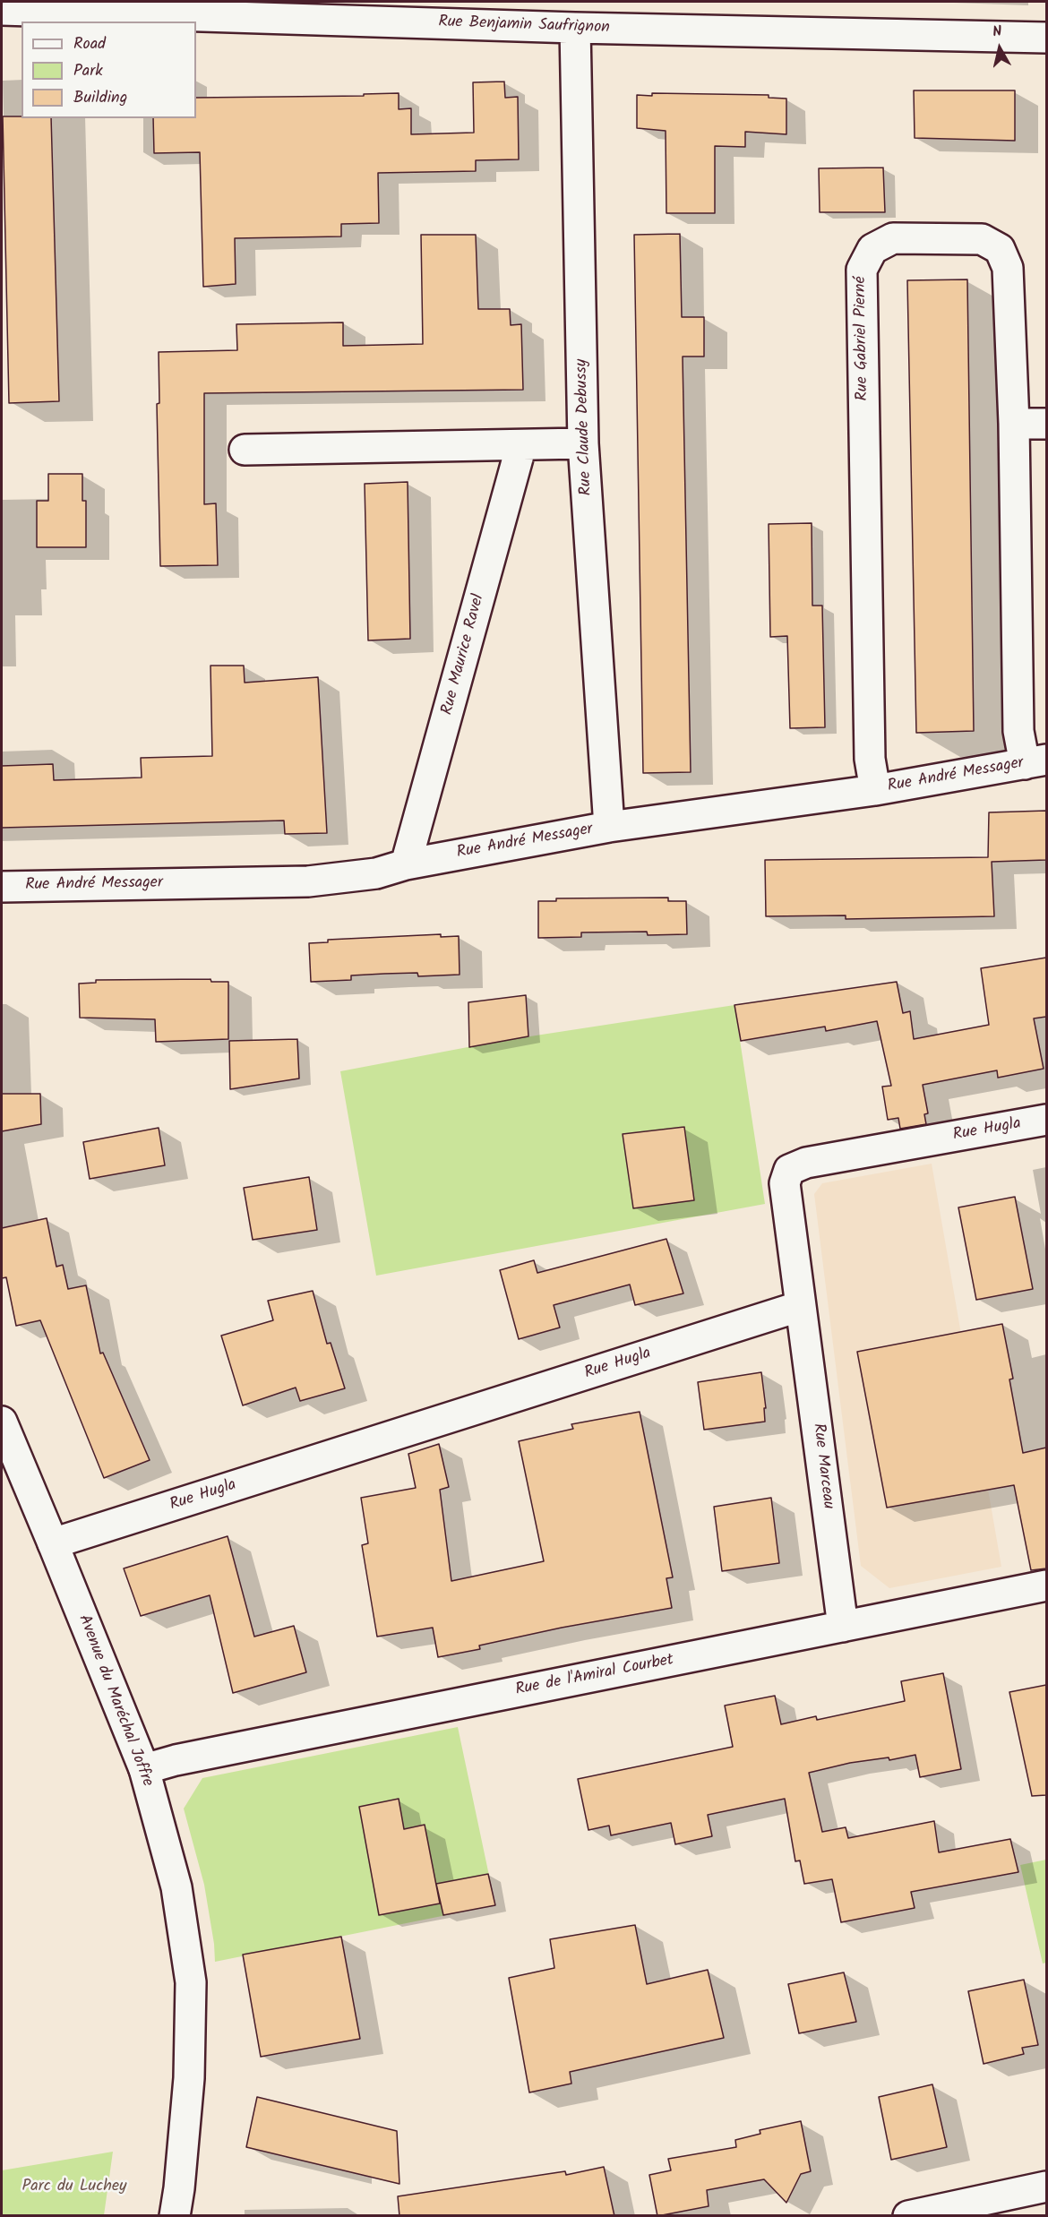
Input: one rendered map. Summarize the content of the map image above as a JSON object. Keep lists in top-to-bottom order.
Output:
{
  "streets": {
    "street": [
      "Rue Benjamin Saufrignon",
      "Rue Gabriel Pierné",
      "Rue Claude Debussy",
      "Rue Maurice Ravel",
      "Rue André Messager",
      "Rue Hugla",
      "Rue Marceau",
      "Rue de l'Amiral Courbet",
      "Avenue du Maréchal Joffre"
    ]
  },
  "crossings": [
    ["Rue Benjamin Saufrignon", "Rue Claude Debussy"],
    ["Rue Gabriel Pierné", "Rue André Messager"],
    ["Rue Claude Debussy", "Rue André Messager"],
    ["Rue Maurice Ravel", "Rue André Messager"],
    ["Rue Hugla", "Rue Marceau"],
    ["Rue Hugla", "Avenue du Maréchal Joffre"],
    ["Rue Marceau", "Rue de l'Amiral Courbet"],
    ["Rue de l'Amiral Courbet", "Avenue du Maréchal Joffre"]
  ],
  "parks": ["Parc du Luchey"],
  "legend": ["Road", "Park", "Building"],
  "north": "top"
}
